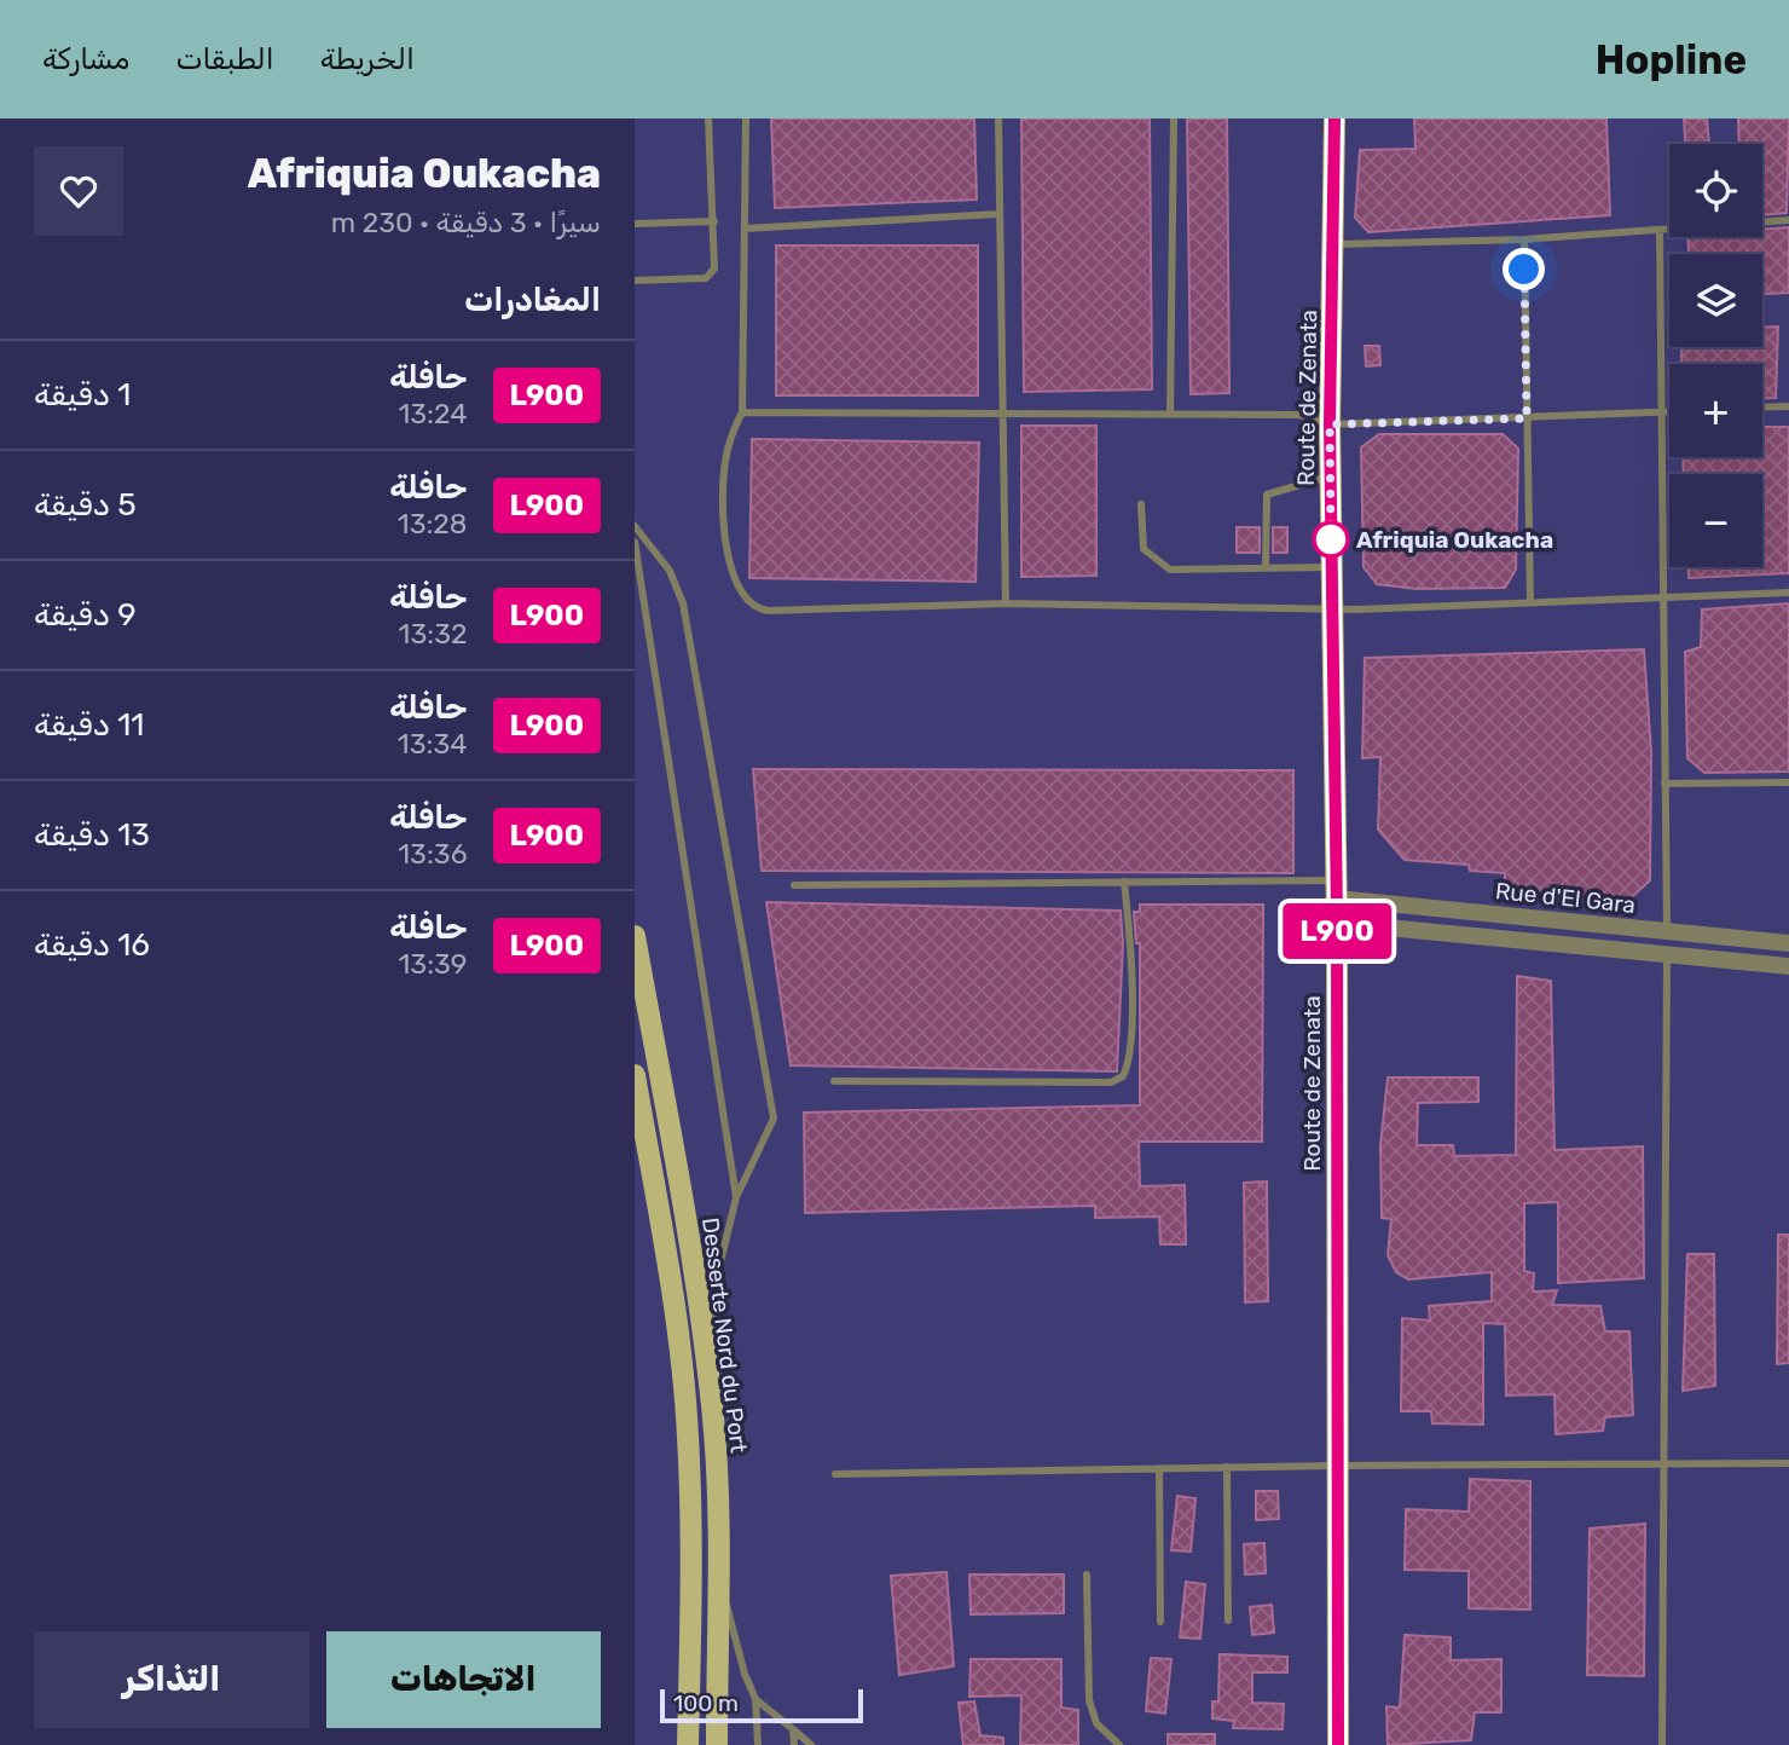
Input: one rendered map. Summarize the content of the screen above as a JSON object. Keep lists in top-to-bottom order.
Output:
{
  "streets": {
    "main road": ["Route de Zenata", "Desserte Nord du Port"],
    "street": ["Rue d'El Gara"]
  },
  "crossings": [
    ["Route de Zenata", "Rue d'El Gara"]
  ],
  "places": ["Afriquia Oukacha"],
  "lines": ["bus line L900"],
  "scale_bar": "100 m",
  "page": {
    "header": "Hopline",
    "nav": ["الخريطة", "الطبقات", "مشاركة"],
    "on_map": "L900",
    "heading": [
      ["Afriquia Oukacha", "سيرًا · 3 دقيقة · 230 m"],
      "المغادرات"
    ],
    "map_buttons": ["+", "−"],
    "list": [
      {
        "mark": "L900",
        "name": "حافلة",
        "note": "13:24",
        "value": "1 دقيقة"
      },
      {
        "mark": "L900",
        "name": "حافلة",
        "note": "13:28",
        "value": "5 دقيقة"
      },
      {
        "mark": "L900",
        "name": "حافلة",
        "note": "13:32",
        "value": "9 دقيقة"
      },
      {
        "mark": "L900",
        "name": "حافلة",
        "note": "13:34",
        "value": "11 دقيقة"
      },
      {
        "mark": "L900",
        "name": "حافلة",
        "note": "13:36",
        "value": "13 دقيقة"
      },
      {
        "mark": "L900",
        "name": "حافلة",
        "note": "13:39",
        "value": "16 دقيقة"
      }
    ],
    "buttons": ["الاتجاهات", "التذاكر"],
    "scale": "100 m"
  }
}
